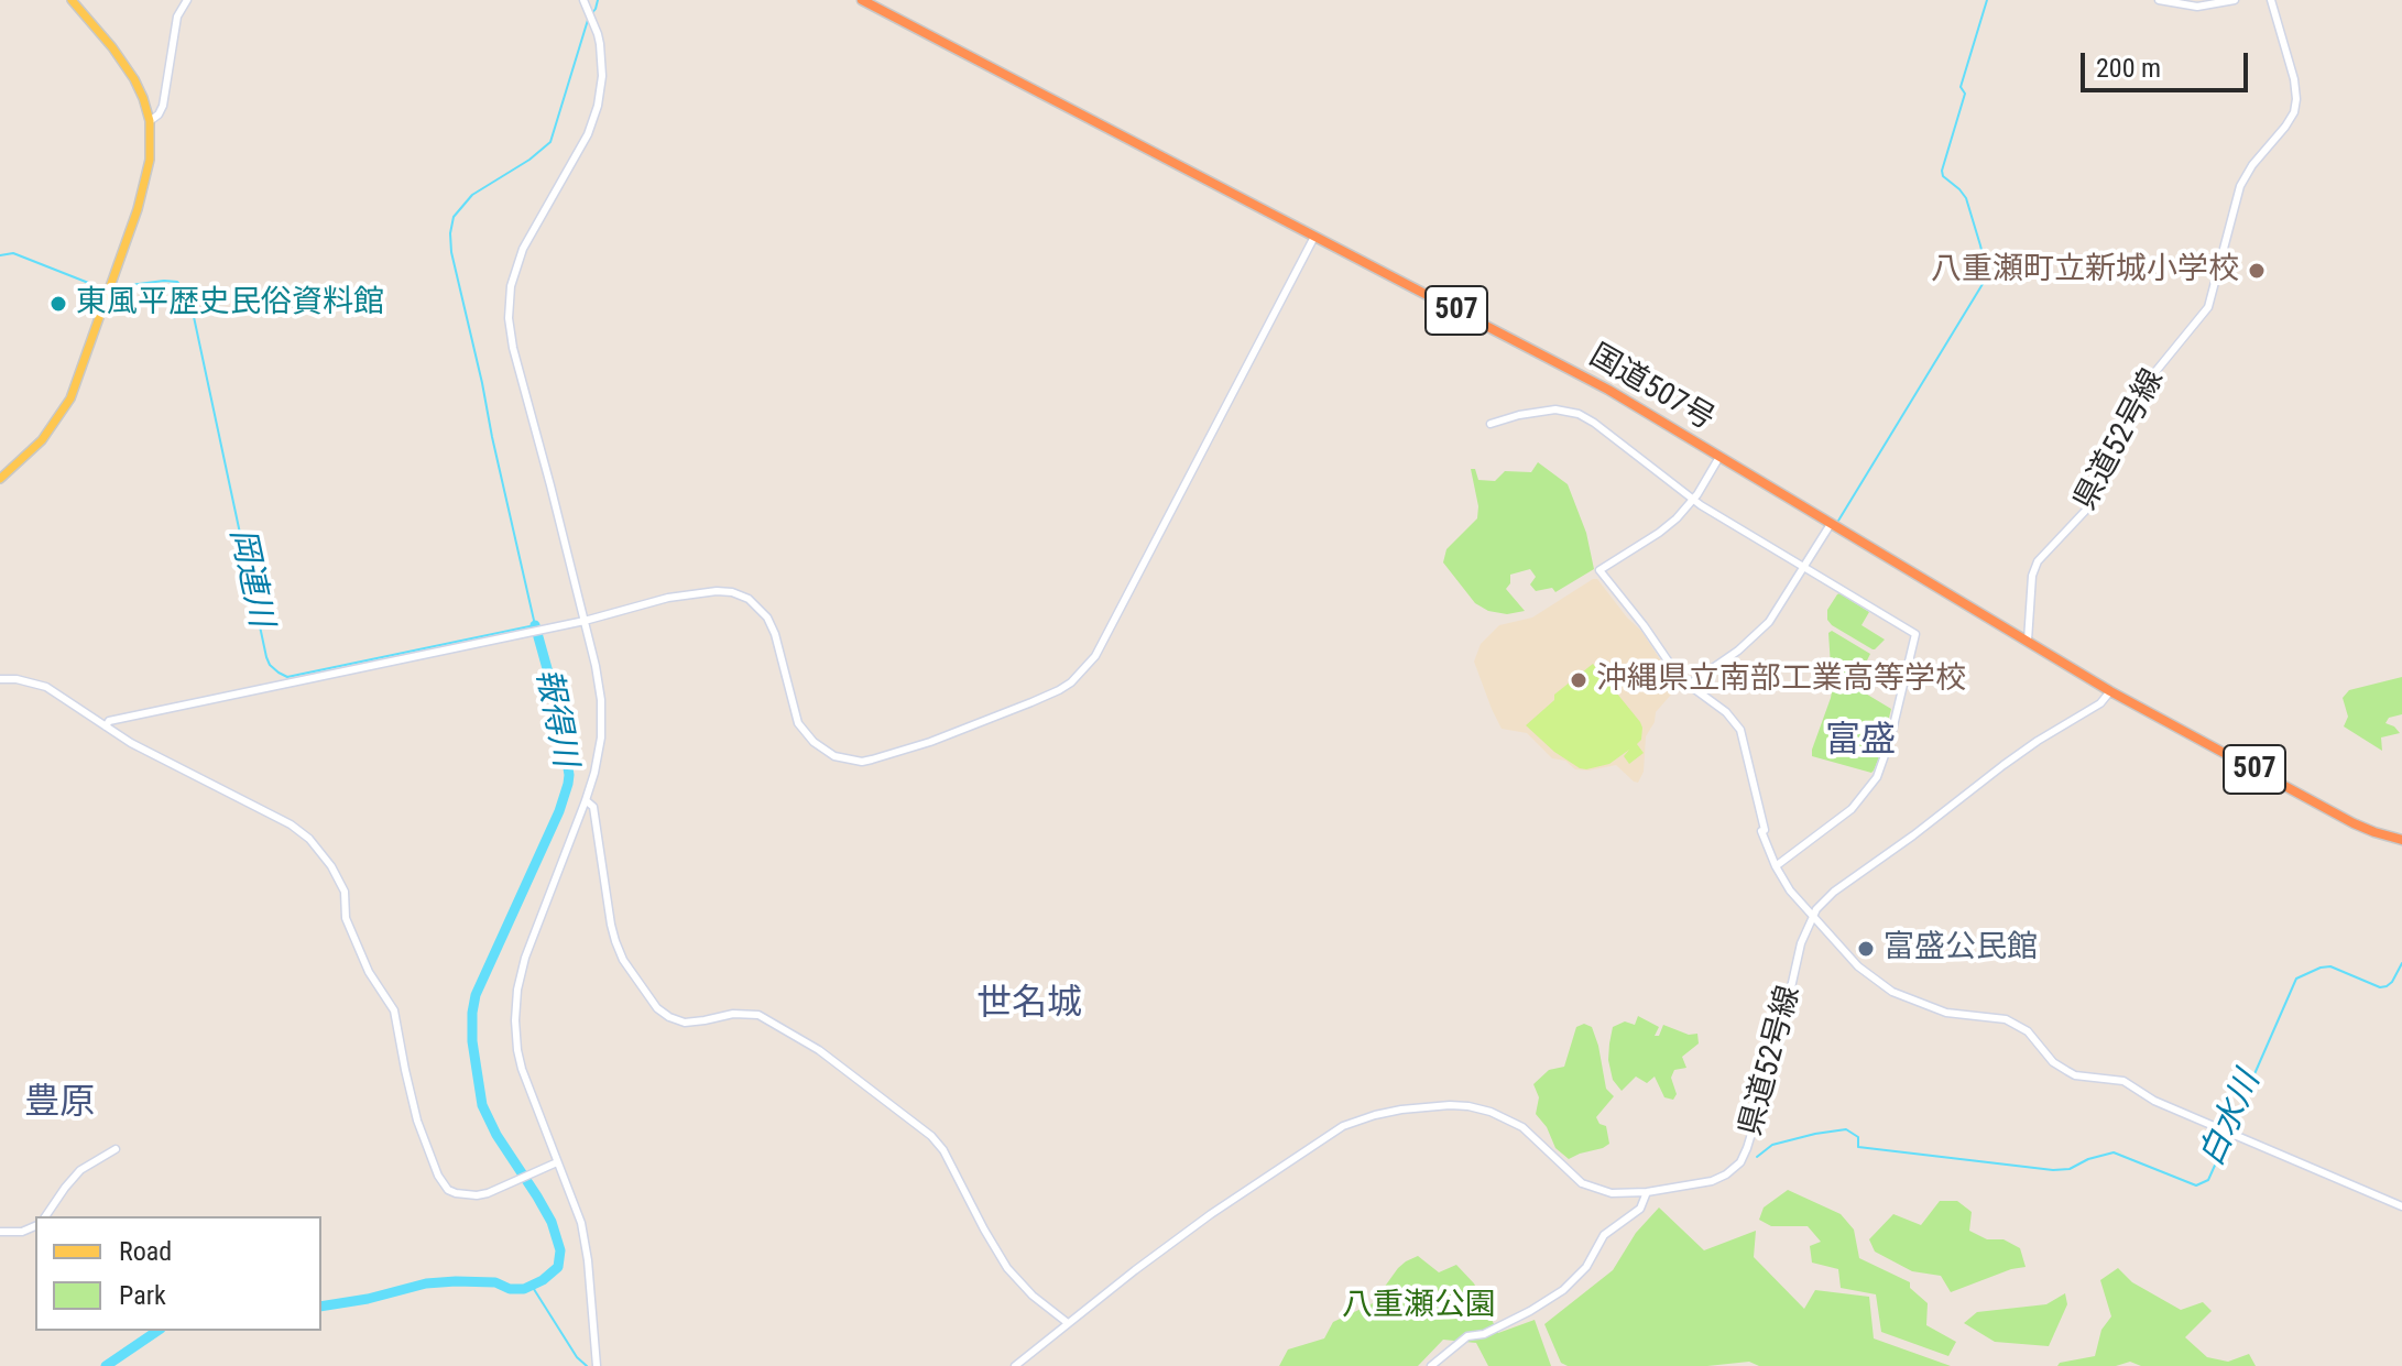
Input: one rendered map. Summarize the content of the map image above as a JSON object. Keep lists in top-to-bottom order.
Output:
{
  "streets": {
    "highway": ["507", "国道507号"],
    "street": ["県道52号線"]
  },
  "crossings": [
    ["国道507号", "県道52号線"]
  ],
  "districts": ["富盛", "世名城", "豊原"],
  "water": ["岡連川", "報得川", "白水川"],
  "parks": ["八重瀬公園"],
  "places": [
    "八重瀬町立新城小学校",
    "東風平歴史民俗資料館",
    "沖縄県立南部工業高等学校",
    "富盛公民館"
  ],
  "legend": ["Road", "Park"],
  "scale_bar": "200 m"
}
